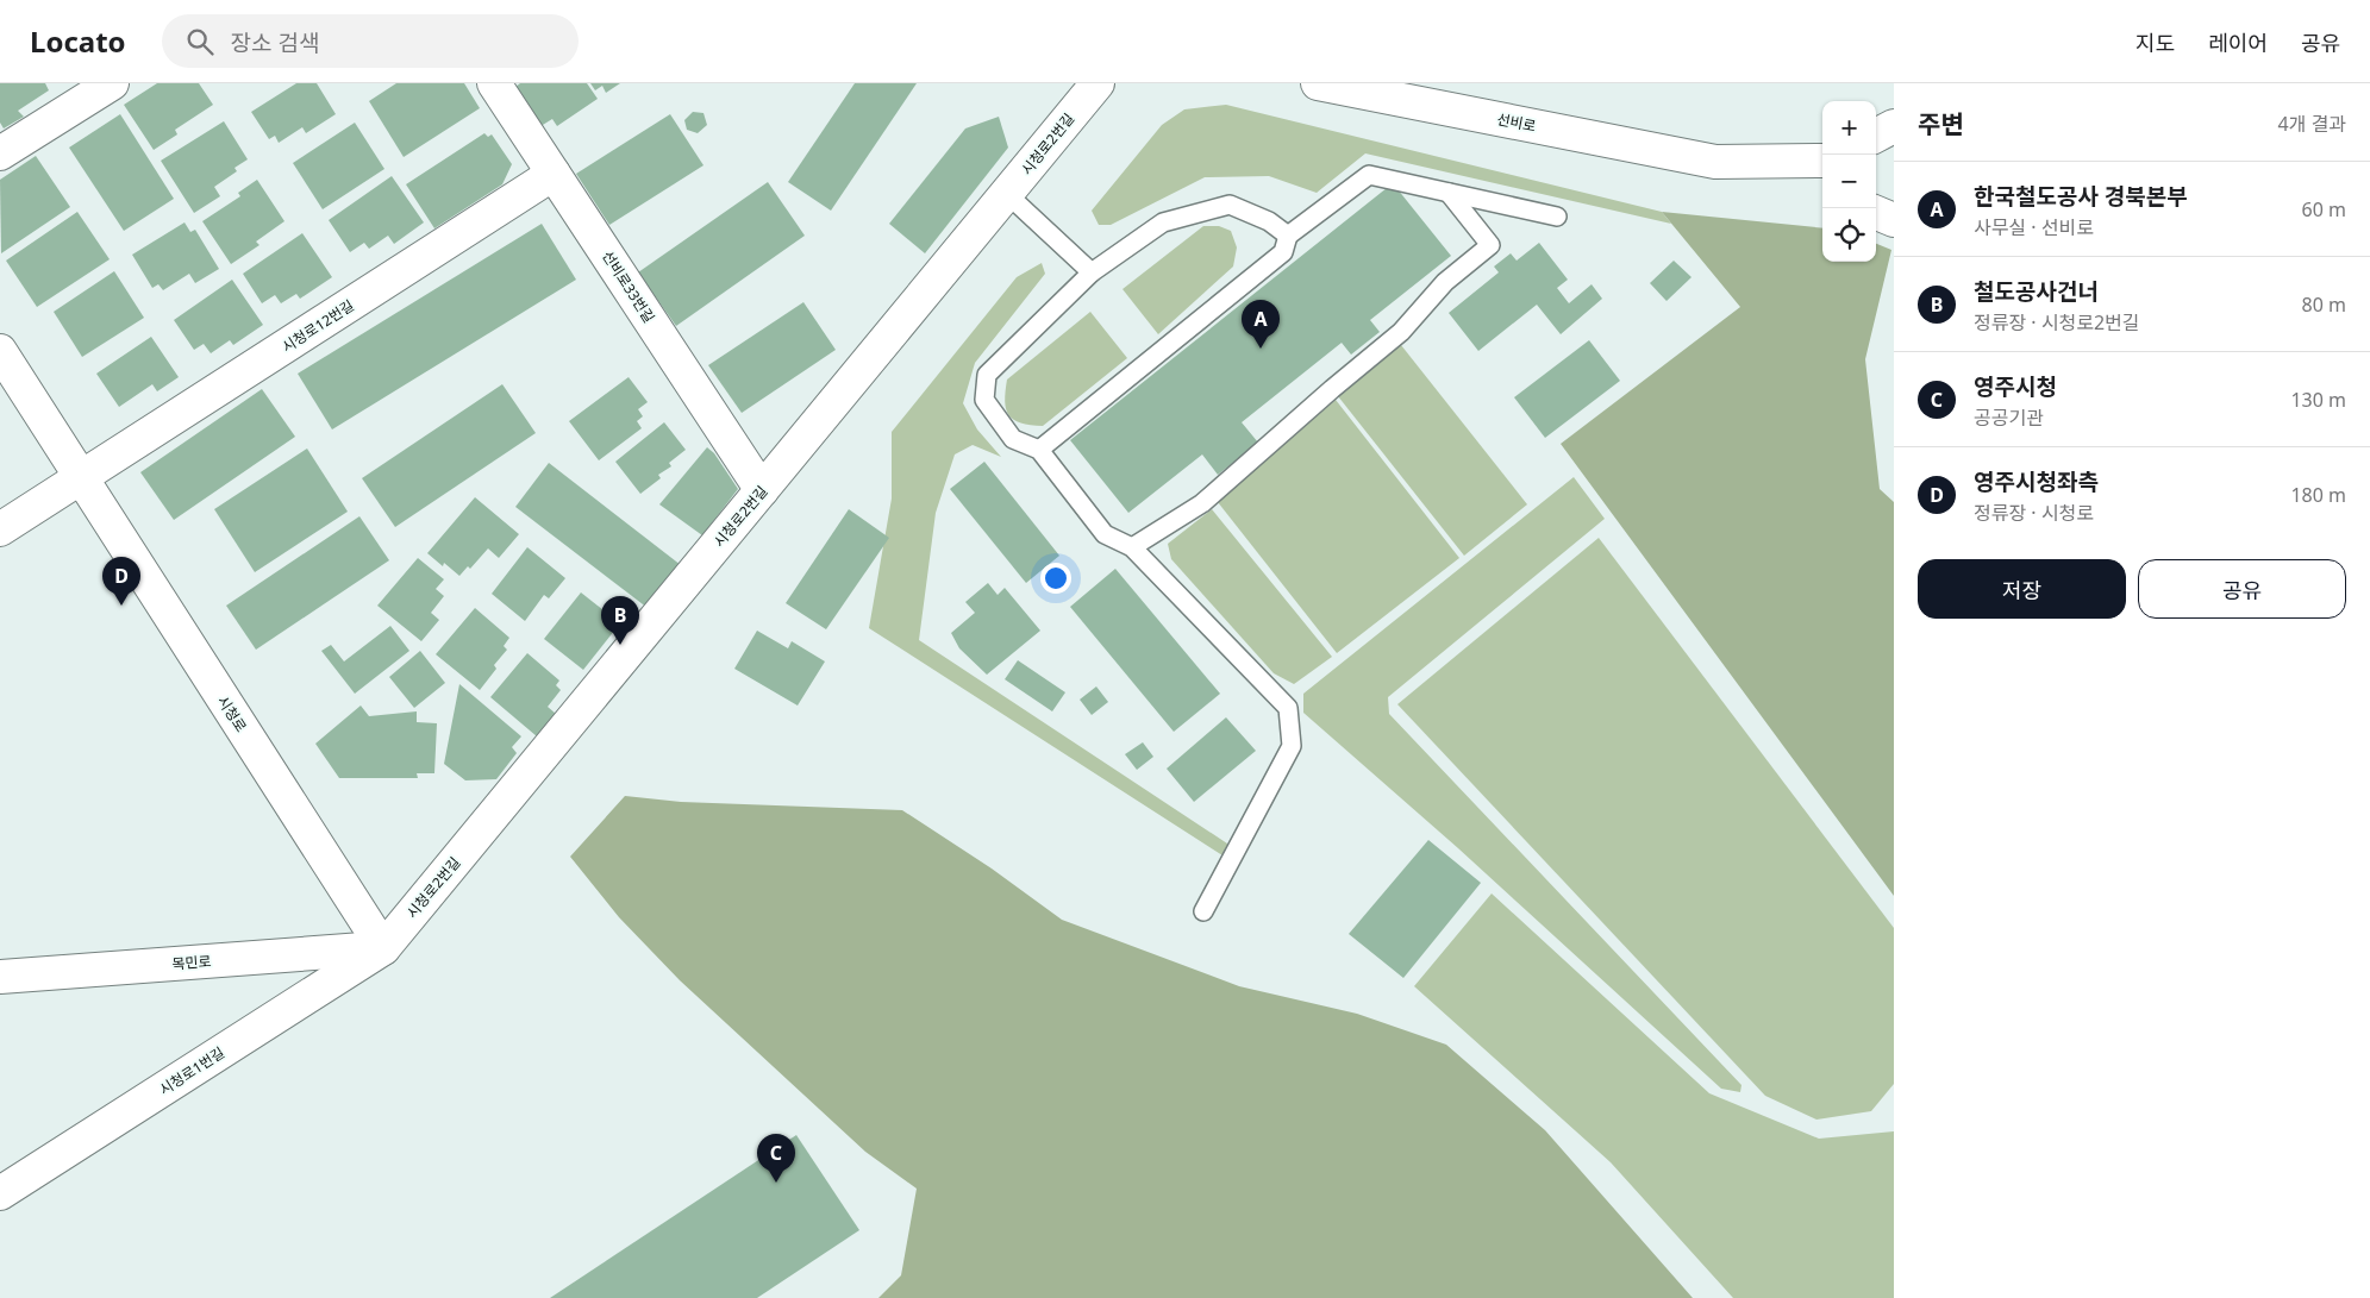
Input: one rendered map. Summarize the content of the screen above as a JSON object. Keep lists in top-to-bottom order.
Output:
{
  "streets": {
    "main road": [
      "선비로",
      "시청로2번길",
      "선비로33번길",
      "시청로12번길",
      "시청로",
      "목민로",
      "시청로1번길"
    ]
  },
  "crossings": [
    ["시청로2번길", "선비로33번길"],
    ["시청로2번길", "시청로"],
    ["시청로2번길", "목민로"],
    ["시청로2번길", "시청로1번길"],
    ["선비로33번길", "시청로12번길"],
    ["시청로12번길", "시청로"],
    ["시청로", "목민로"],
    ["시청로", "시청로1번길"],
    ["목민로", "시청로1번길"]
  ],
  "page": {
    "header": "Locato",
    "search": "장소 검색",
    "nav": ["지도", "레이어", "공유"],
    "heading": ["주변", "4개 결과"],
    "map_buttons": ["+", "−"],
    "list": [
      {
        "mark": "A",
        "name": "한국철도공사 경북본부",
        "note": "사무실 · 선비로",
        "value": "60 m"
      },
      {
        "mark": "B",
        "name": "철도공사건너",
        "note": "정류장 · 시청로2번길",
        "value": "80 m"
      },
      {
        "mark": "C",
        "name": "영주시청",
        "note": "공공기관",
        "value": "130 m"
      },
      {
        "mark": "D",
        "name": "영주시청좌측",
        "note": "정류장 · 시청로",
        "value": "180 m"
      }
    ],
    "pins": [
      "A",
      "D",
      "B",
      "C"
    ],
    "buttons": ["저장", "공유"]
  }
}
